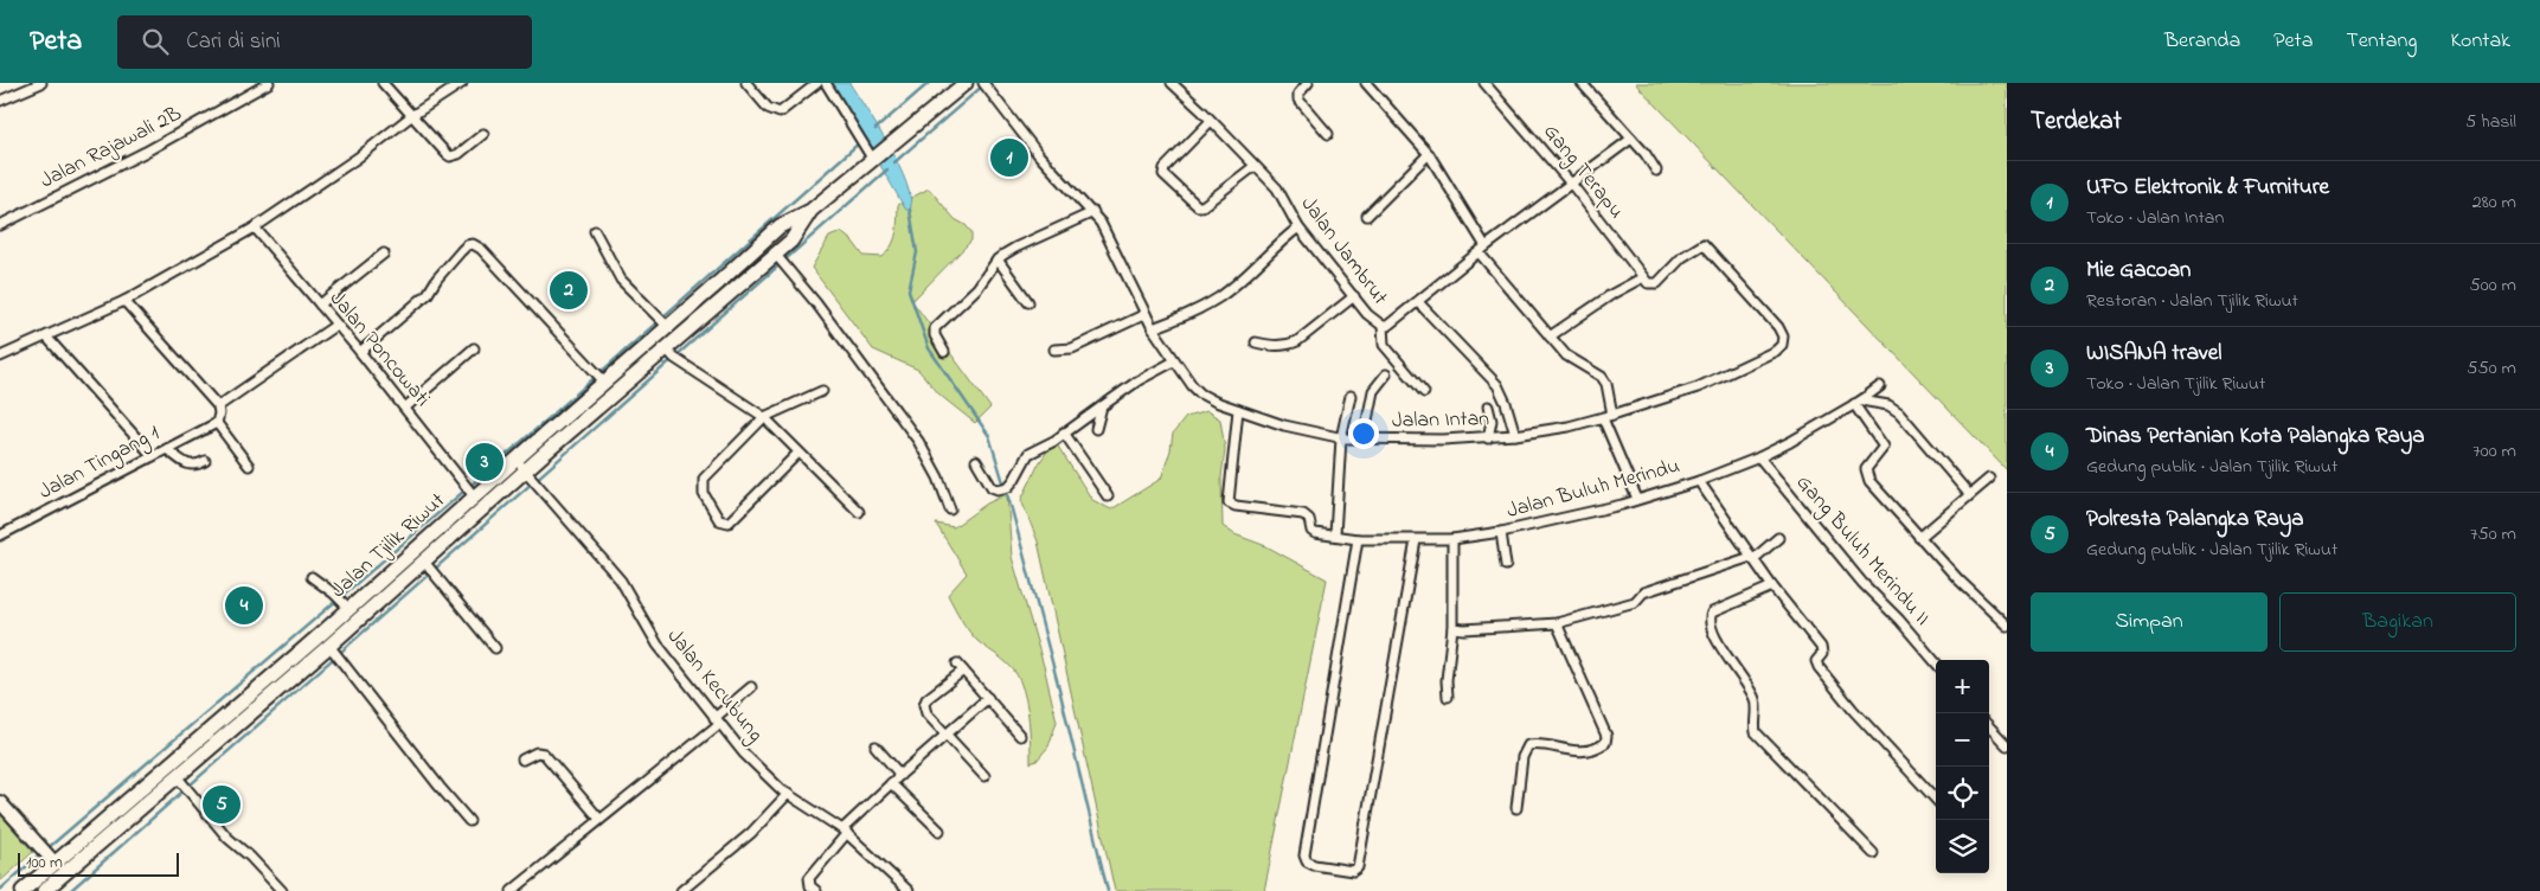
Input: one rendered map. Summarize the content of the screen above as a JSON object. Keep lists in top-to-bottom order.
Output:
{
  "streets": {
    "highway": ["Jalan Tjilik Riwut"],
    "street": [
      "Jalan Rajawali 2B",
      "Gang Terapu",
      "Jalan Jambrut",
      "Jalan Poncowati",
      "Jalan Intan",
      "Jalan Tingang 1",
      "Jalan Buluh Merindu",
      "Gang Buluh Merindu II",
      "Jalan Kecubung"
    ]
  },
  "crossings": [
    ["Gang Terapu", "Jalan Jambrut"],
    ["Gang Terapu", "Jalan Intan"],
    ["Jalan Poncowati", "Jalan Tjilik Riwut"],
    ["Jalan Intan", "Jalan Buluh Merindu"],
    ["Jalan Buluh Merindu", "Gang Buluh Merindu II"],
    ["Jalan Tjilik Riwut", "Jalan Kecubung"]
  ],
  "scale_bar": "100 m",
  "page": {
    "header": "Peta",
    "search": "Cari di sini",
    "nav": [
      "Beranda",
      "Peta",
      "Tentang",
      "Kontak"
    ],
    "heading": ["Terdekat", "5 hasil"],
    "pins": [
      "1",
      "2",
      "3",
      "4",
      "5"
    ],
    "list": [
      {
        "mark": "1",
        "name": "UFO Elektronik & Furniture",
        "note": "Toko · Jalan Intan",
        "value": "280 m"
      },
      {
        "mark": "2",
        "name": "Mie Gacoan",
        "note": "Restoran · Jalan Tjilik Riwut",
        "value": "500 m"
      },
      {
        "mark": "3",
        "name": "WISANA travel",
        "note": "Toko · Jalan Tjilik Riwut",
        "value": "550 m"
      },
      {
        "mark": "4",
        "name": "Dinas Pertanian Kota Palangka Raya",
        "note": "Gedung publik · Jalan Tjilik Riwut",
        "value": "700 m"
      },
      {
        "mark": "5",
        "name": "Polresta Palangka Raya",
        "note": "Gedung publik · Jalan Tjilik Riwut",
        "value": "750 m"
      }
    ],
    "buttons": ["Simpan", "Bagikan"],
    "map_buttons": ["+", "−"],
    "scale": "100 m"
  }
}
